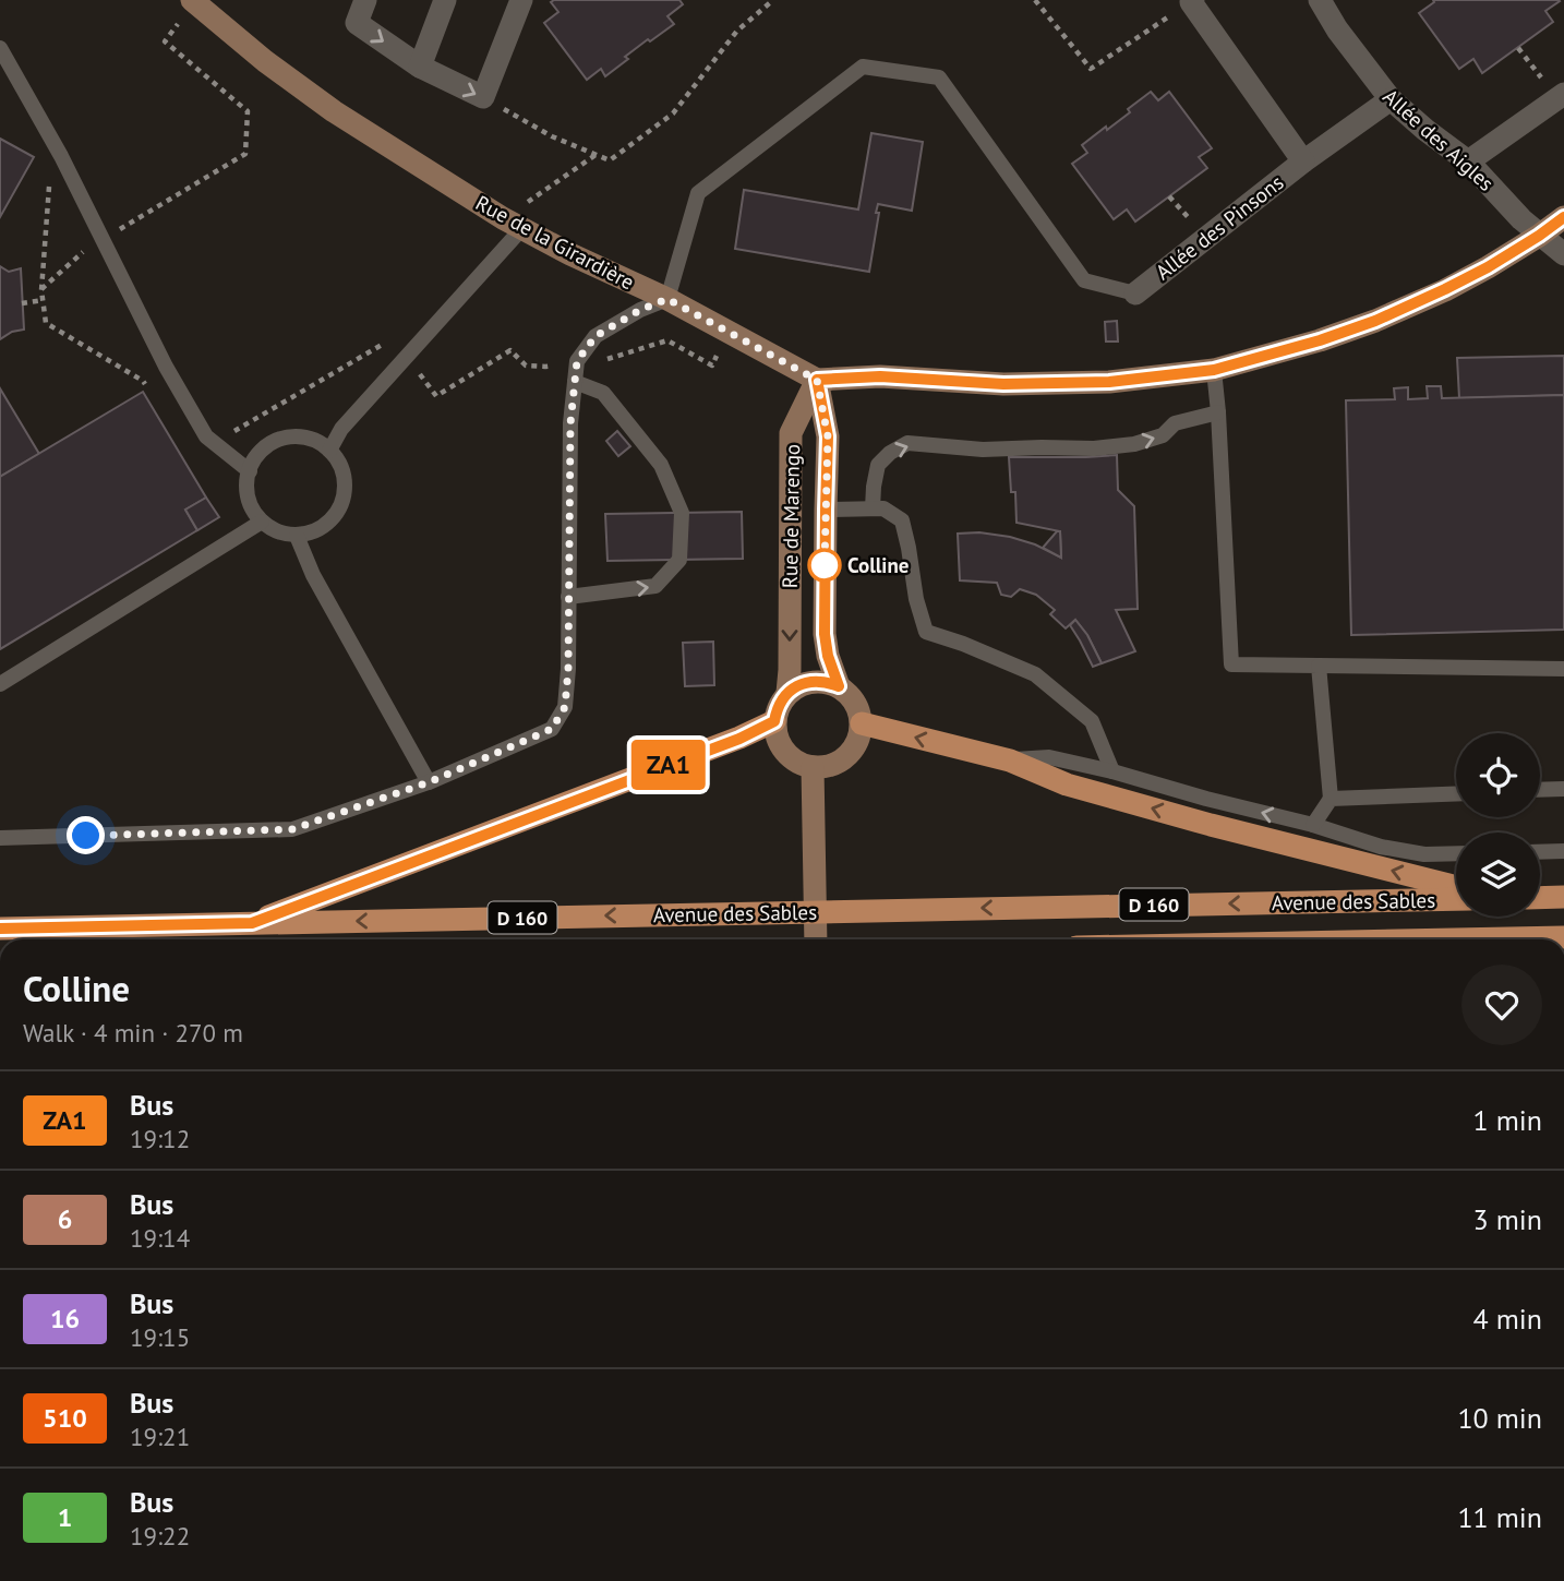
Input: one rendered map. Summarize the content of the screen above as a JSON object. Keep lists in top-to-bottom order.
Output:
{
  "streets": {
    "main road": ["Avenue des Sables", "D 160"],
    "street": [
      "Allée des Aigles",
      "Allée des Pinsons",
      "Rue de la Girardière",
      "Rue de Marengo"
    ]
  },
  "crossings": [
    ["Allée des Aigles", "Allée des Pinsons"],
    ["Rue de la Girardière", "Rue de Marengo"]
  ],
  "places": ["Colline"],
  "lines": ["bus line ZA1"],
  "page": {
    "on_map": "ZA1",
    "heading": ["Colline", "Walk · 4 min · 270 m"],
    "list": [
      {
        "mark": "ZA1",
        "name": "Bus",
        "note": "19:12",
        "value": "1 min"
      },
      {
        "mark": "6",
        "name": "Bus",
        "note": "19:14",
        "value": "3 min"
      },
      {
        "mark": "16",
        "name": "Bus",
        "note": "19:15",
        "value": "4 min"
      },
      {
        "mark": "510",
        "name": "Bus",
        "note": "19:21",
        "value": "10 min"
      },
      {
        "mark": "1",
        "name": "Bus",
        "note": "19:22",
        "value": "11 min"
      }
    ]
  }
}
